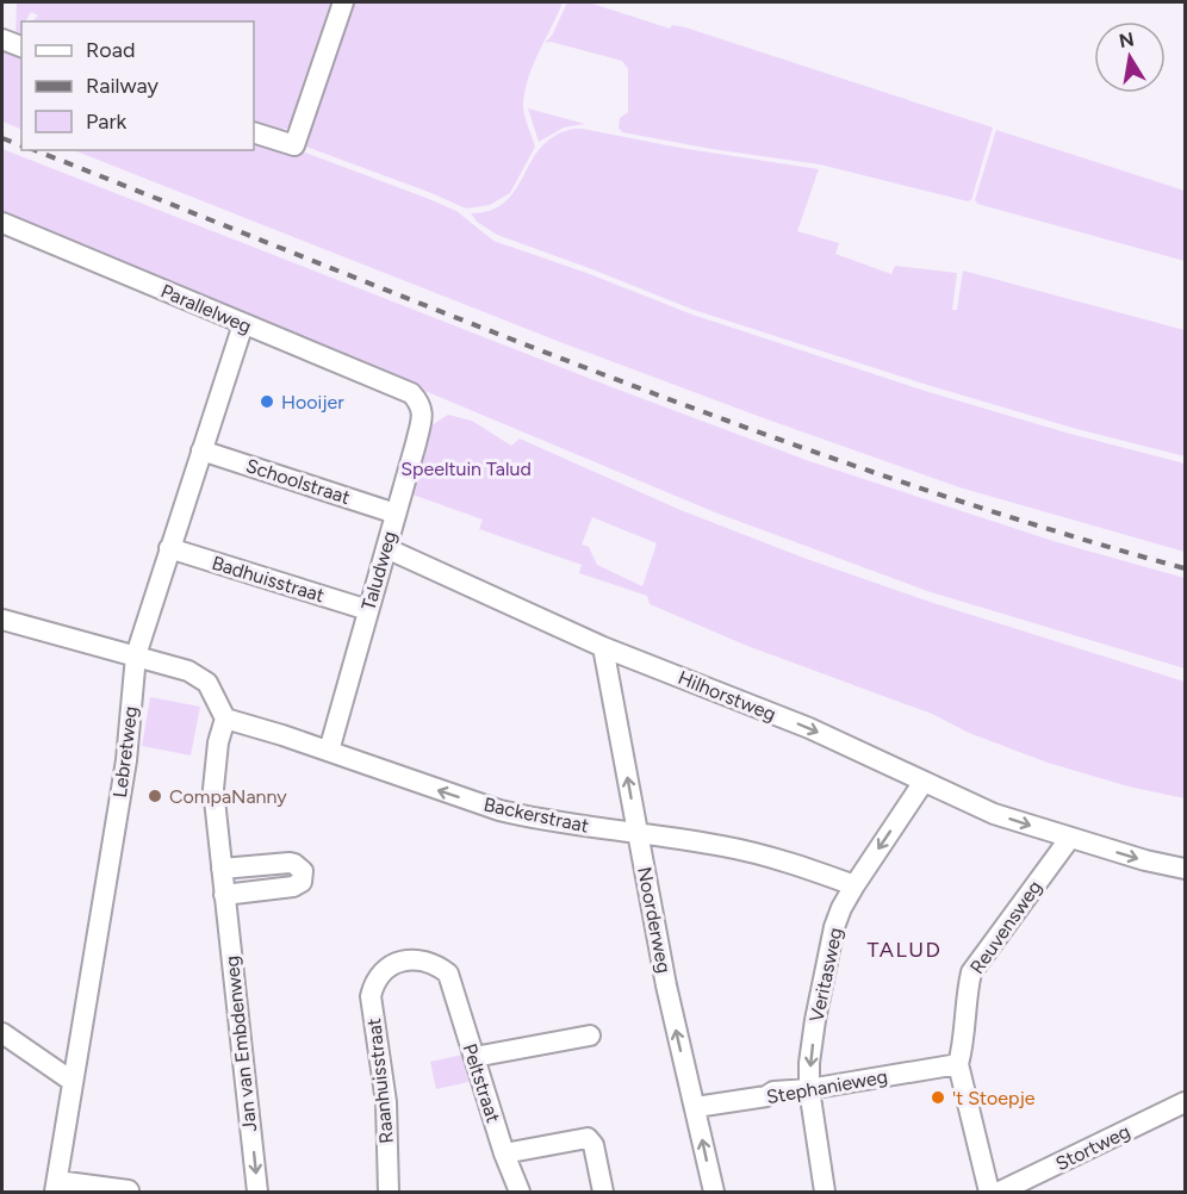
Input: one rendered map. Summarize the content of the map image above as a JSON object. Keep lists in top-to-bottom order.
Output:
{
  "streets": {
    "street": [
      "Parallelweg",
      "Schoolstraat",
      "Taludweg",
      "Badhuisstraat",
      "Hilhorstweg",
      "Lebretweg",
      "Backerstraat",
      "Noorderweg",
      "Reuvensweg",
      "Veritasweg",
      "Jan van Embdenweg",
      "Raanhuisstraat",
      "Peltstraat",
      "Stephanieweg",
      "Stortweg"
    ]
  },
  "crossings": [
    ["Parallelweg", "Taludweg"],
    ["Parallelweg", "Lebretweg"],
    ["Schoolstraat", "Taludweg"],
    ["Schoolstraat", "Lebretweg"],
    ["Taludweg", "Badhuisstraat"],
    ["Taludweg", "Hilhorstweg"],
    ["Taludweg", "Backerstraat"],
    ["Badhuisstraat", "Lebretweg"],
    ["Hilhorstweg", "Noorderweg"],
    ["Hilhorstweg", "Reuvensweg"],
    ["Hilhorstweg", "Veritasweg"],
    ["Backerstraat", "Noorderweg"],
    ["Backerstraat", "Veritasweg"],
    ["Backerstraat", "Jan van Embdenweg"],
    ["Noorderweg", "Stephanieweg"],
    ["Reuvensweg", "Stephanieweg"],
    ["Veritasweg", "Stephanieweg"],
    ["Raanhuisstraat", "Peltstraat"]
  ],
  "one_way": [
    "Hilhorstweg",
    "Backerstraat",
    "Noorderweg",
    "Veritasweg",
    "Jan van Embdenweg"
  ],
  "districts": ["TALUD"],
  "parks": ["Speeltuin Talud"],
  "places": ["Hooijer", "CompaNanny", "'t Stoepje"],
  "legend": ["Road", "Railway", "Park"],
  "north": "top"
}
